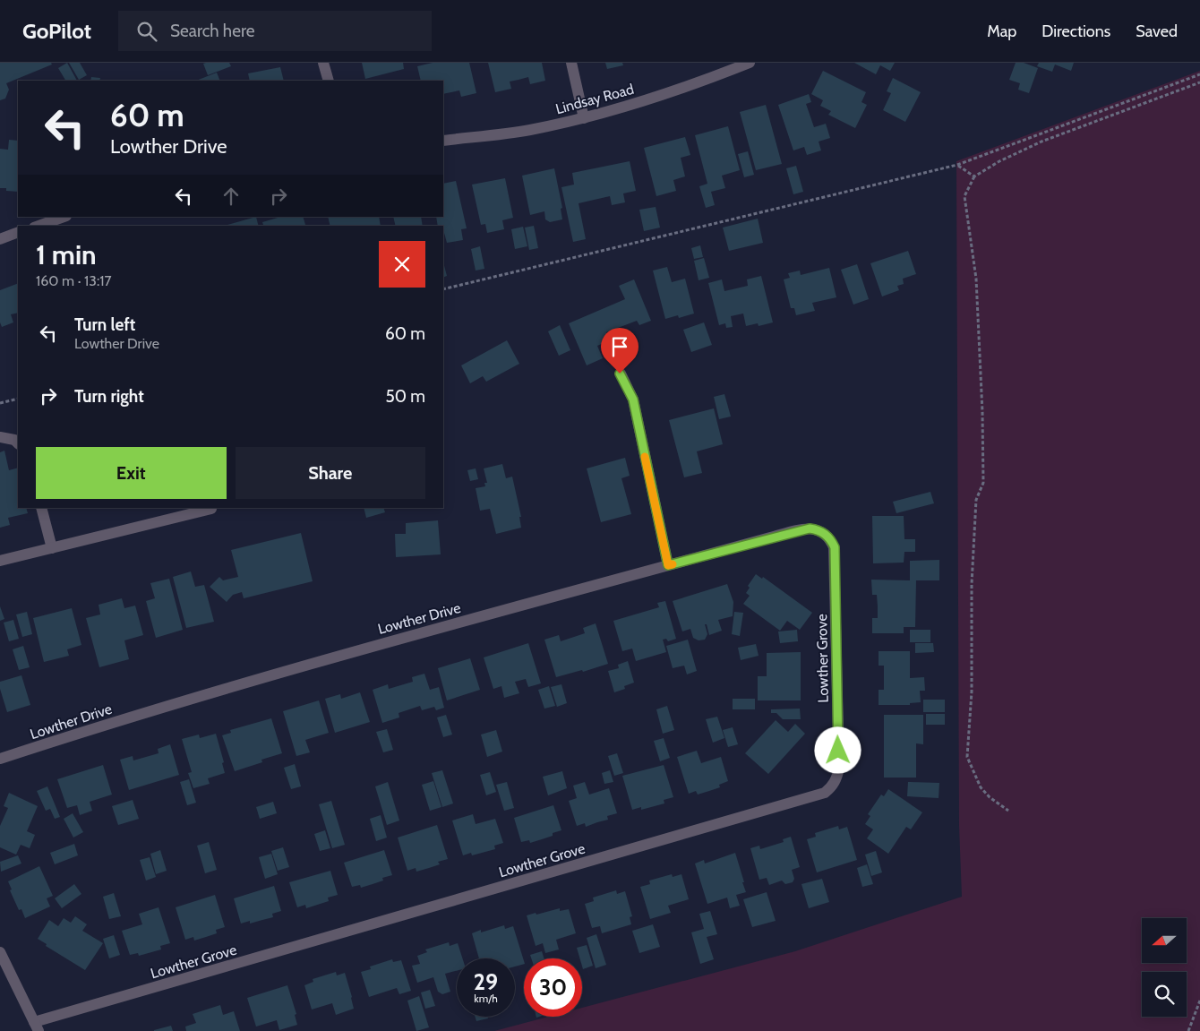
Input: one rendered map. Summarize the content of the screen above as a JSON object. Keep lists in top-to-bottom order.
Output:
{
  "streets": {
    "street": ["Lindsay Road", "Lowther Drive", "Lowther Grove"]
  },
  "crossings": [
    ["Lowther Drive", "Lowther Grove"]
  ],
  "north": "left",
  "page": {
    "header": "GoPilot",
    "search": "Search here",
    "nav": ["Map", "Directions", "Saved"],
    "turn": ["60 m", "Lowther Drive"],
    "heading": ["1 min", "160 m · 13:17"],
    "list": [
      {
        "name": "Turn left",
        "note": "Lowther Drive",
        "value": "60 m"
      },
      {
        "name": "Turn right",
        "value": "50 m"
      }
    ],
    "buttons": ["Exit", "Share"],
    "speed": "29 km/h",
    "limit": "30"
  }
}
